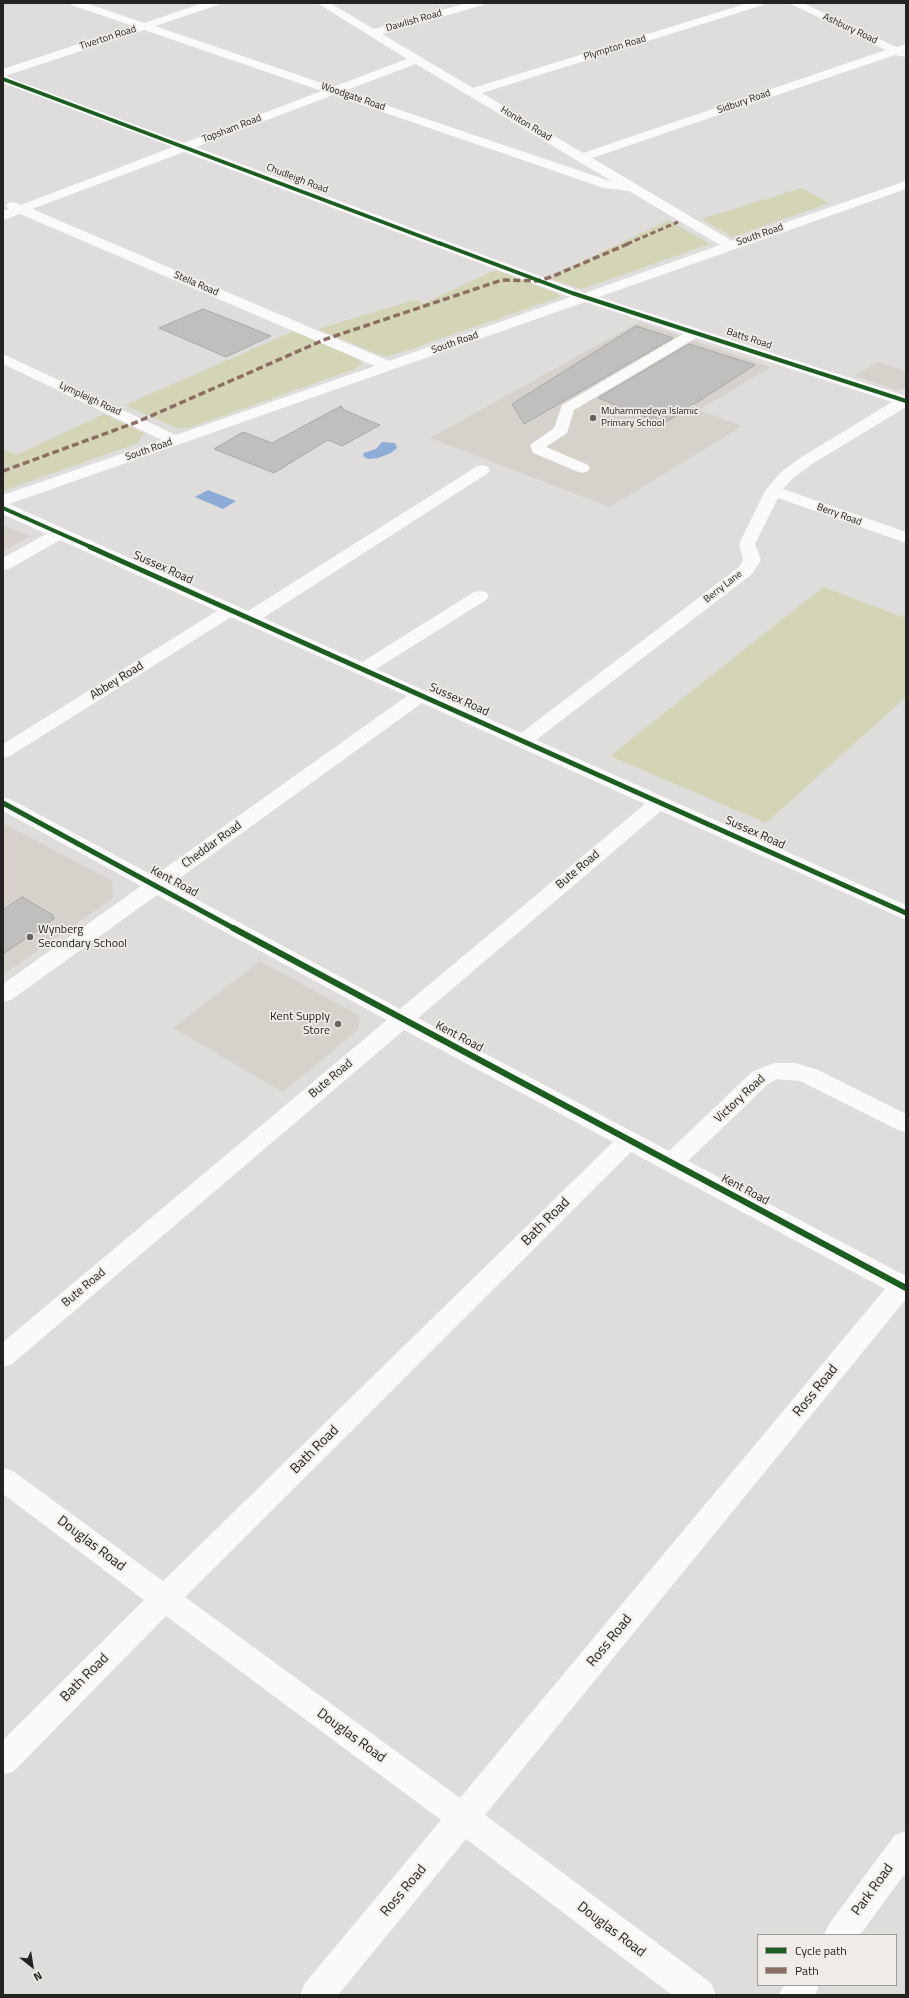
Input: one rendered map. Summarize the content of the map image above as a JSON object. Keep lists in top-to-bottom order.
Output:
{
  "streets": {
    "street": [
      "Dawlish Road",
      "Ashbury Road",
      "Tiverton Road",
      "Plympton Road",
      "Woodgate Road",
      "Sidbury Road",
      "Honiton Road",
      "Topsham Road",
      "Chudleigh Road",
      "South Road",
      "Stella Road",
      "Batts Road",
      "Lympleigh Road",
      "Berry Road",
      "Sussex Road",
      "Berry Lane",
      "Abbey Road",
      "Cheddar Road",
      "Bute Road",
      "Kent Road",
      "Victory Road",
      "Bath Road",
      "Ross Road",
      "Douglas Road",
      "Park Road"
    ]
  },
  "crossings": [
    ["Dawlish Road", "Honiton Road"],
    ["Ashbury Road", "Sidbury Road"],
    ["Tiverton Road", "Woodgate Road"],
    ["Plympton Road", "Honiton Road"],
    ["Woodgate Road", "Honiton Road"],
    ["Woodgate Road", "Topsham Road"],
    ["Sidbury Road", "Honiton Road"],
    ["Honiton Road", "Topsham Road"],
    ["Honiton Road", "South Road"],
    ["Topsham Road", "Chudleigh Road"],
    ["Topsham Road", "Stella Road"],
    ["Chudleigh Road", "South Road"],
    ["Chudleigh Road", "Batts Road"],
    ["South Road", "Stella Road"],
    ["South Road", "Batts Road"],
    ["South Road", "Lympleigh Road"],
    ["Batts Road", "Berry Lane"],
    ["Berry Road", "Berry Lane"],
    ["Sussex Road", "Berry Lane"],
    ["Sussex Road", "Abbey Road"],
    ["Sussex Road", "Cheddar Road"],
    ["Sussex Road", "Bute Road"],
    ["Cheddar Road", "Kent Road"],
    ["Bute Road", "Kent Road"],
    ["Kent Road", "Victory Road"],
    ["Kent Road", "Bath Road"],
    ["Kent Road", "Ross Road"],
    ["Bath Road", "Douglas Road"],
    ["Ross Road", "Douglas Road"]
  ],
  "places": ["Muhammedeya Islamic Primary School", "Wynberg Secondary School", "Kent Supply Store"],
  "legend": ["Cycle path", "Path"],
  "north": "bottom right"
}
